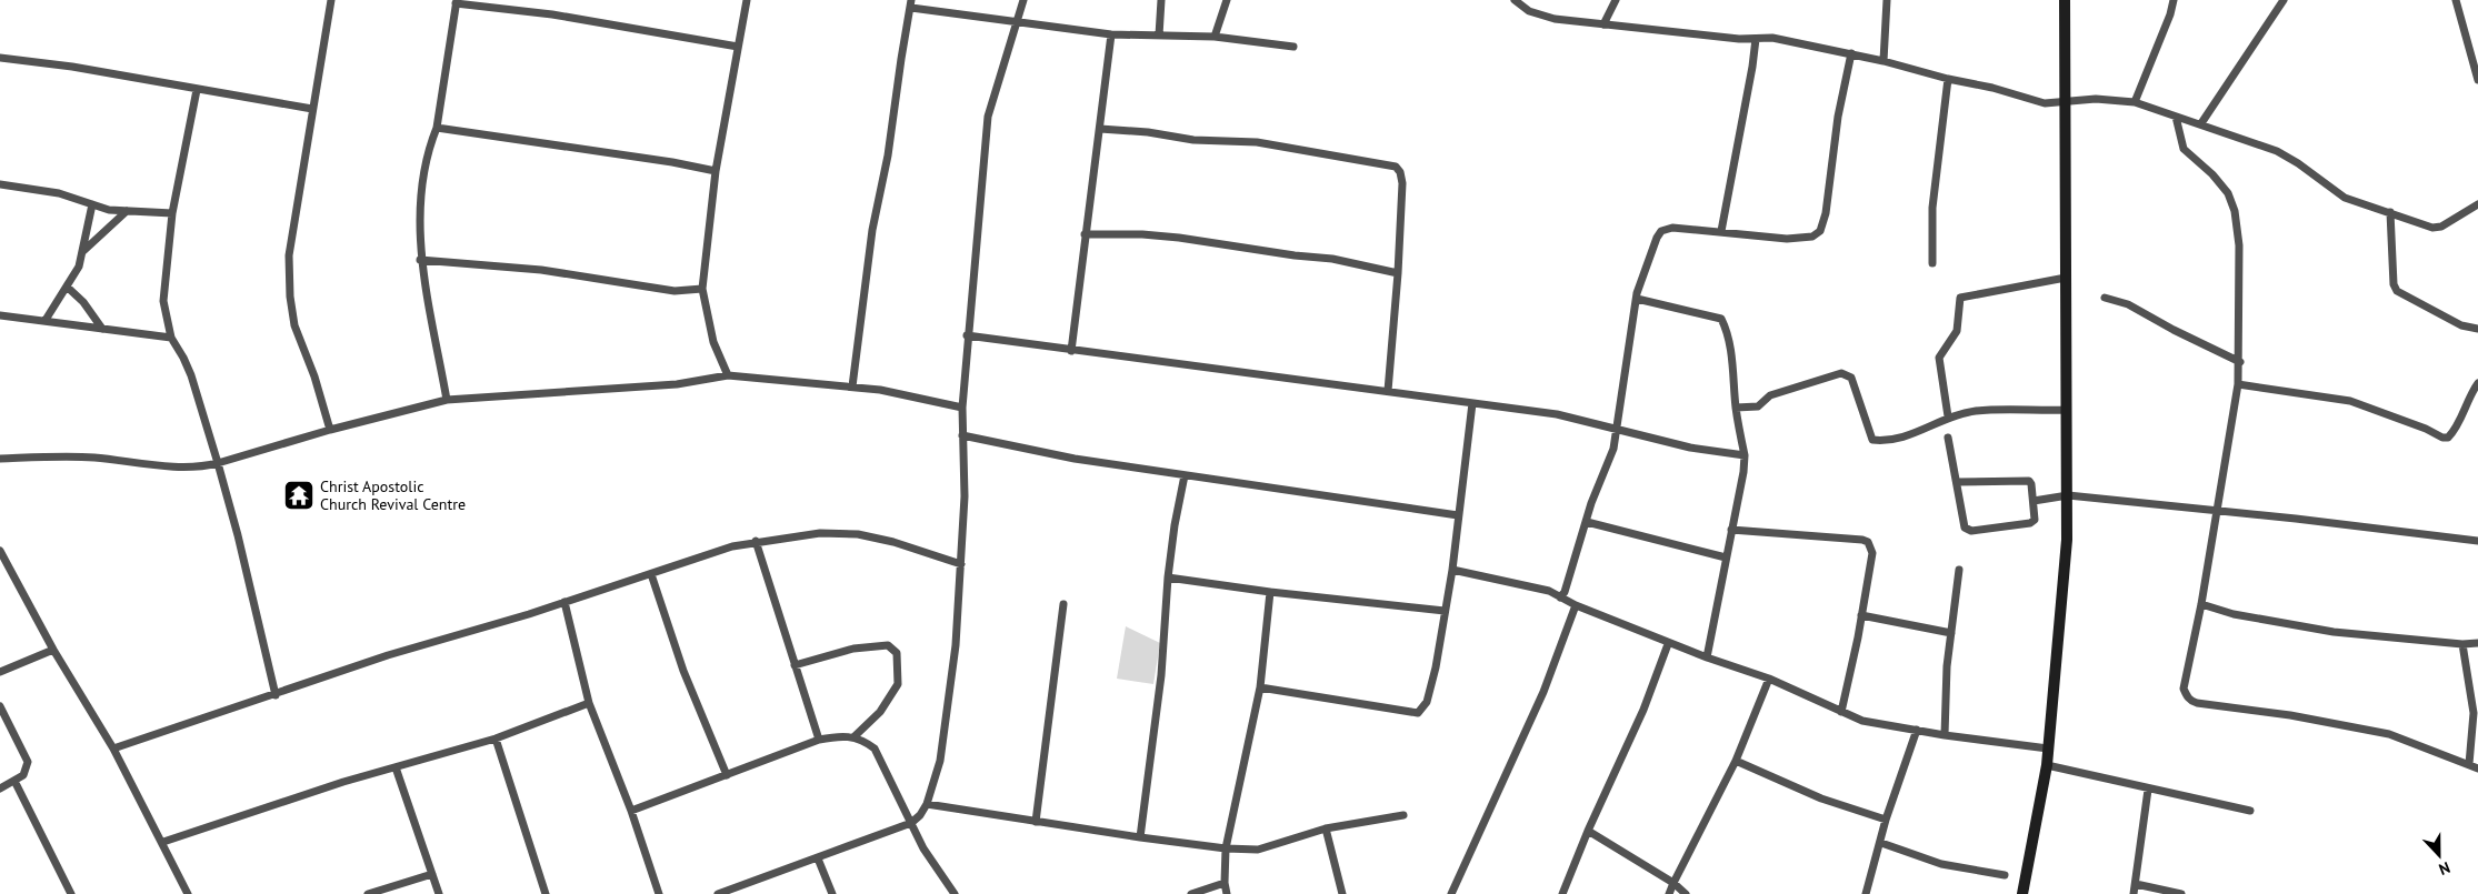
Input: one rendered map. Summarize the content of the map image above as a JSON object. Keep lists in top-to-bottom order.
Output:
{
  "places": {
    "temple": ["Christ Apostolic Church Revival Centre"]
  },
  "north": "bottom"
}
